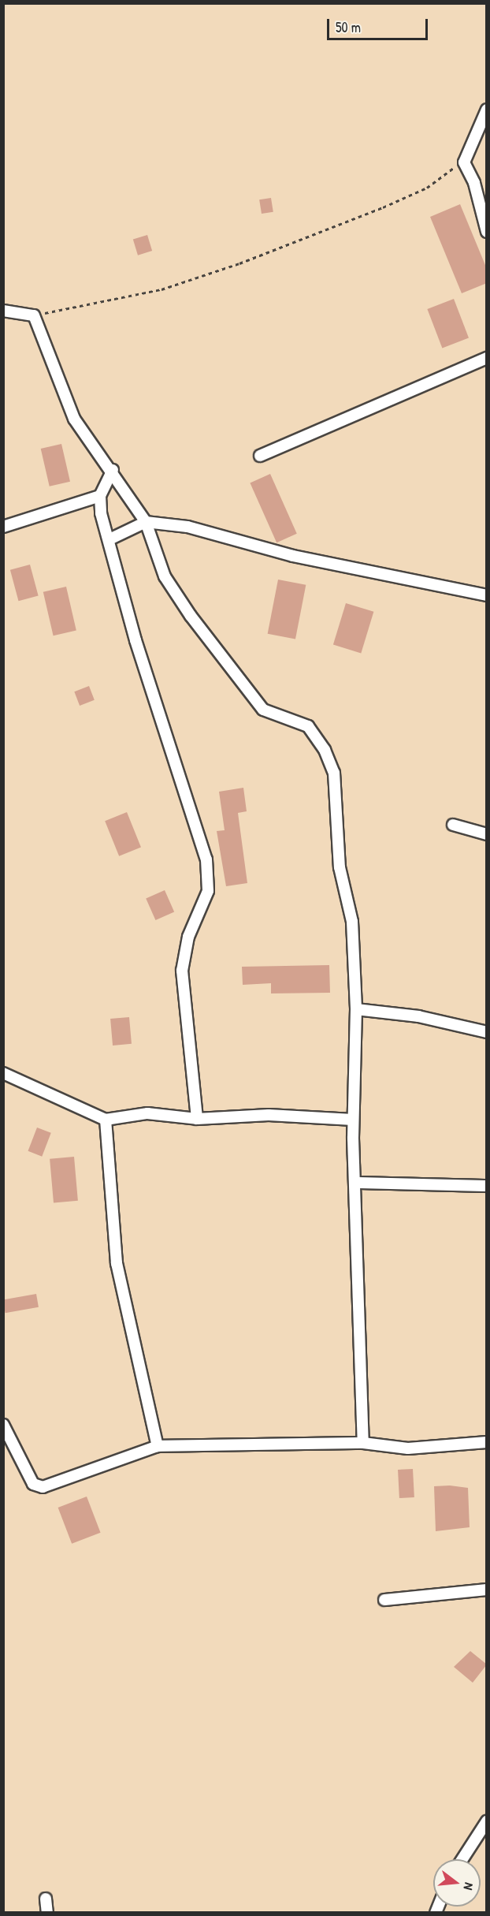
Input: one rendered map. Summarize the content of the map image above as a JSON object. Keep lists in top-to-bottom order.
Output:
{
  "scale_bar": "50 m",
  "north": "right"
}
